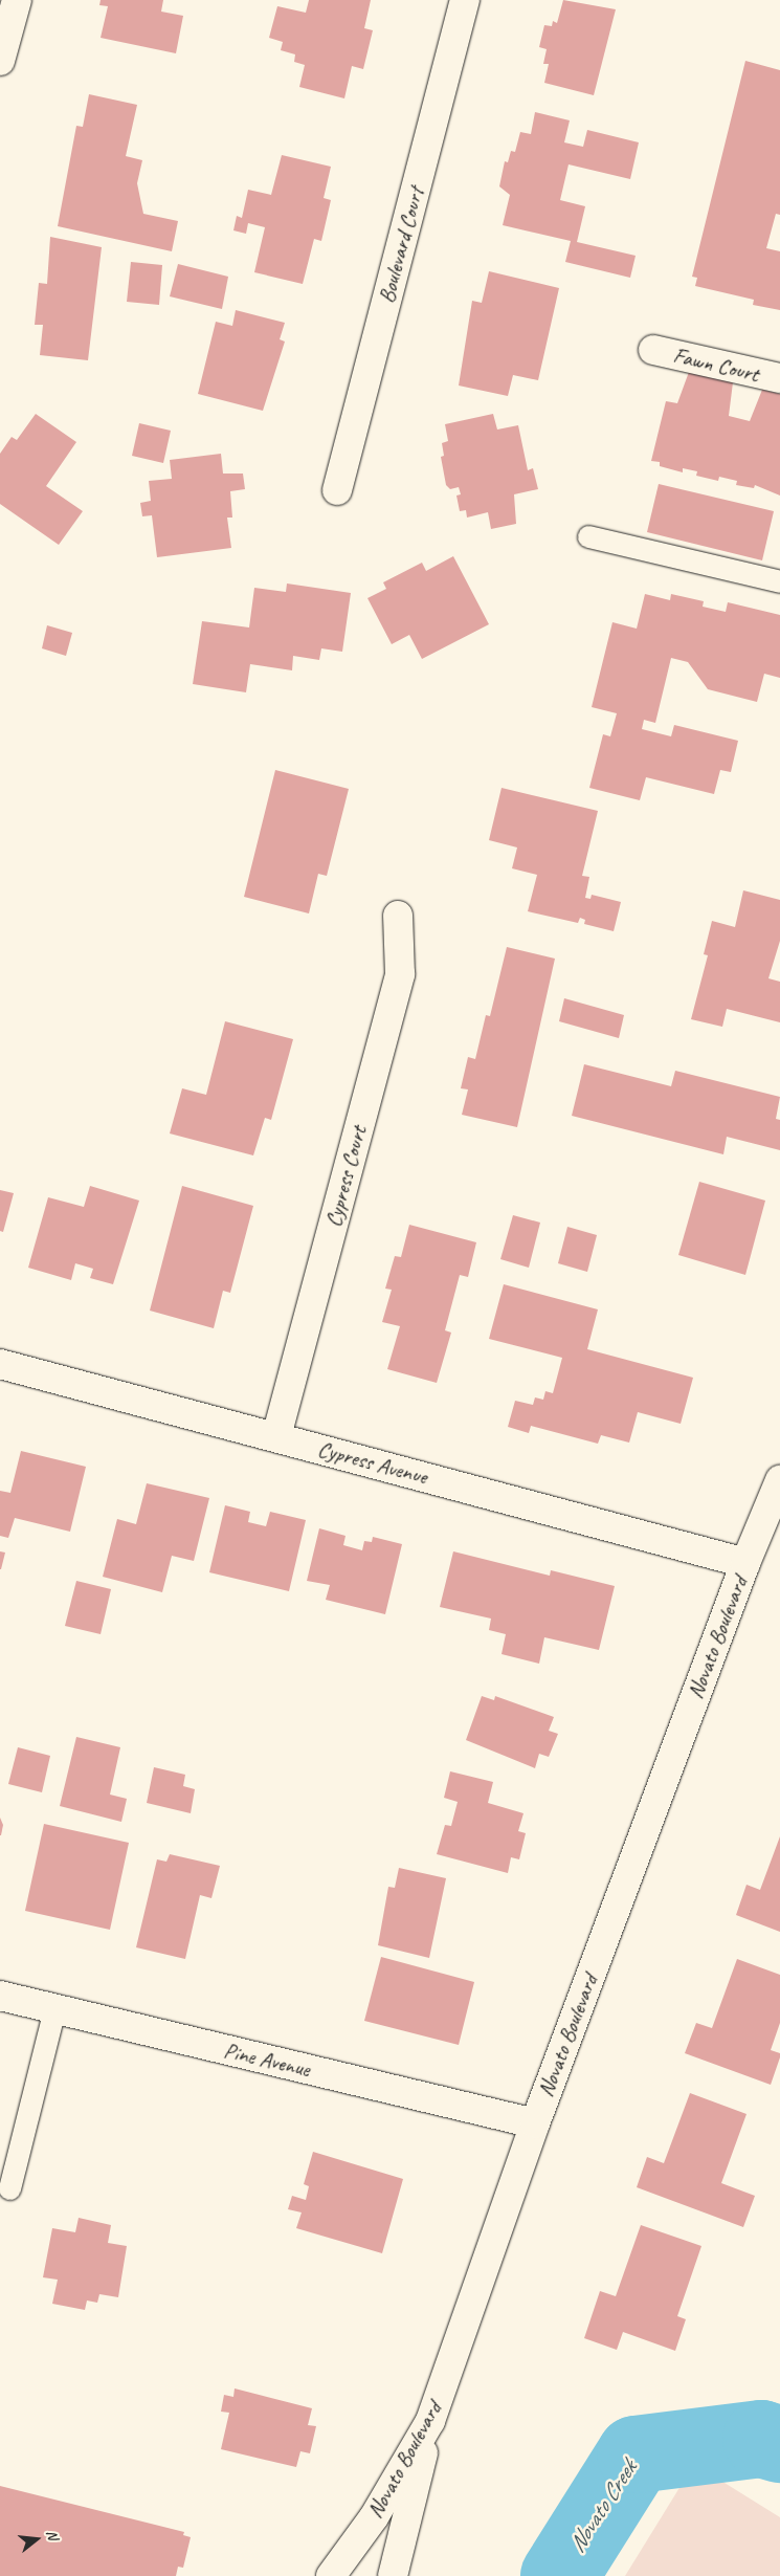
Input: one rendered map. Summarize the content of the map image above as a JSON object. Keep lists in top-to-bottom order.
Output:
{
  "streets": {
    "street": [
      "Boulevard Court",
      "Fawn Court",
      "Cypress Court",
      "Cypress Avenue",
      "Novato Boulevard",
      "Pine Avenue"
    ]
  },
  "crossings": [
    ["Cypress Court", "Cypress Avenue"],
    ["Cypress Avenue", "Novato Boulevard"],
    ["Novato Boulevard", "Pine Avenue"]
  ],
  "water": ["Novato Creek"],
  "north": "right"
}
